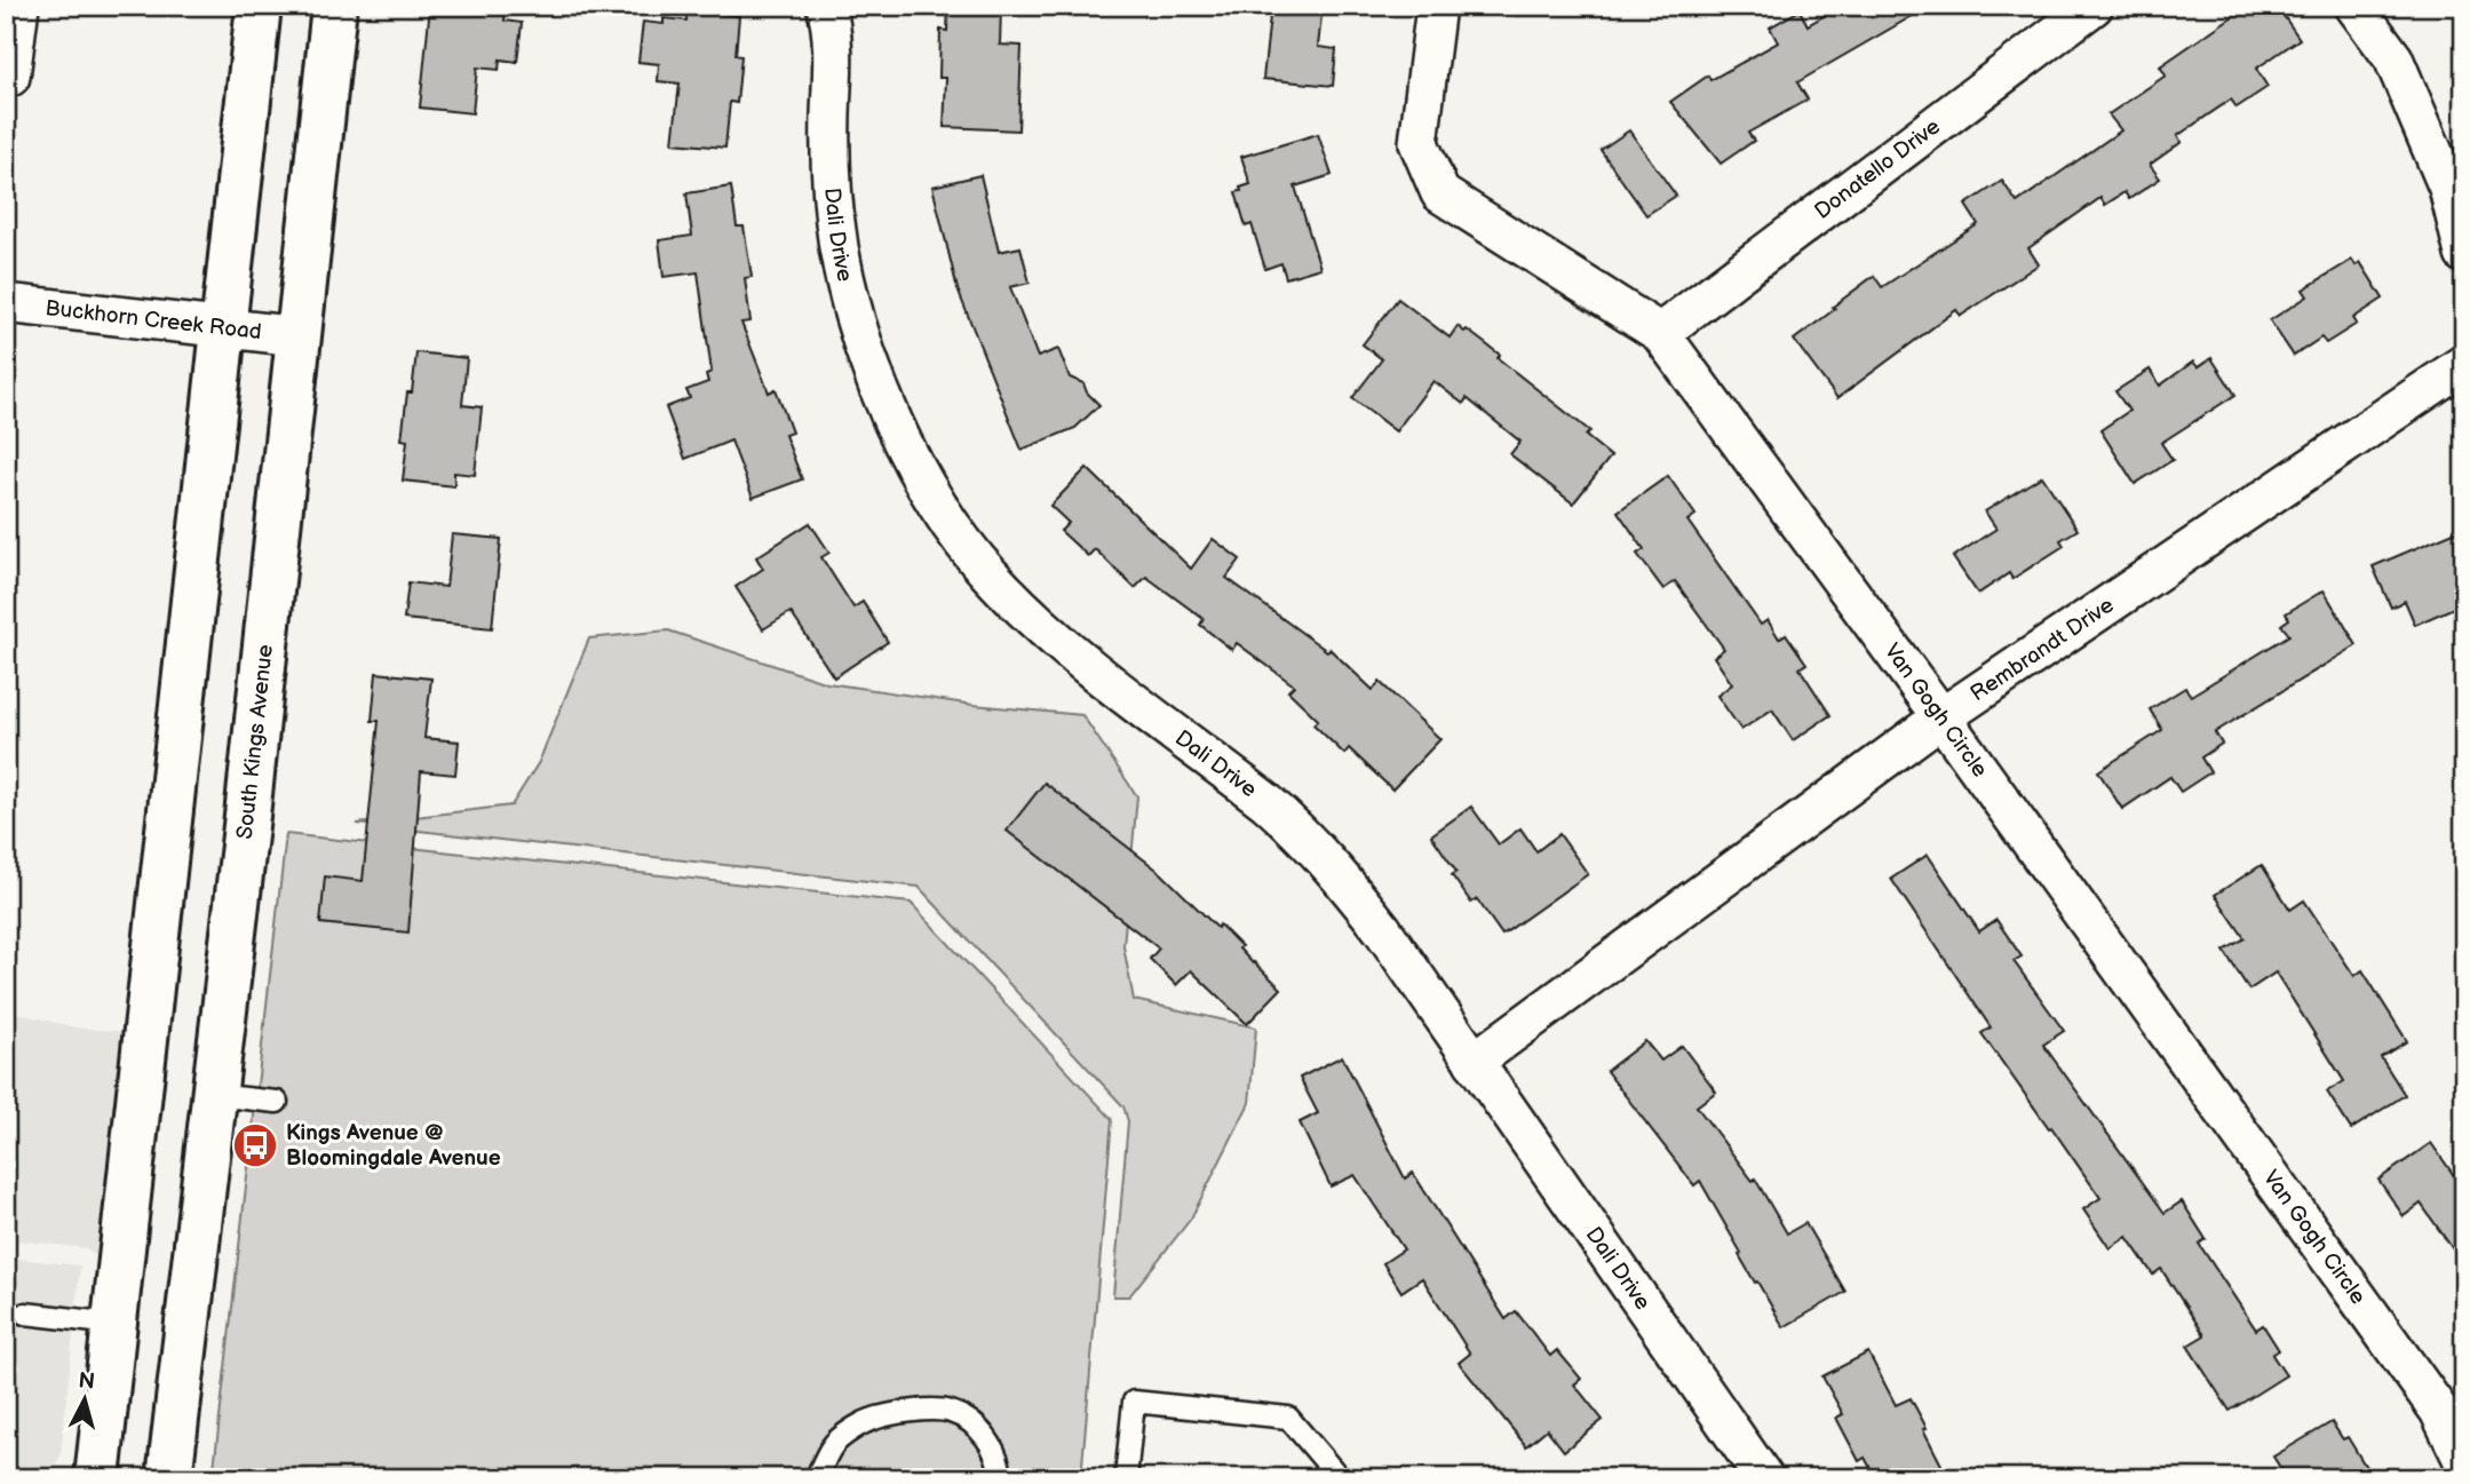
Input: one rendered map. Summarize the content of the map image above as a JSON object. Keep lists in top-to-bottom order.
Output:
{
  "streets": {
    "main road": ["South Kings Avenue"],
    "street": [
      "Donatello Drive",
      "Dali Drive",
      "Buckhorn Creek Road",
      "Rembrandt Drive",
      "Van Gogh Circle"
    ]
  },
  "crossings": [
    ["Donatello Drive", "Van Gogh Circle"],
    ["Dali Drive", "Rembrandt Drive"],
    ["Buckhorn Creek Road", "South Kings Avenue"],
    ["Rembrandt Drive", "Van Gogh Circle"]
  ],
  "places": {
    "bus stop": ["Kings Avenue @ Bloomingdale Avenue"]
  },
  "north": "top"
}
